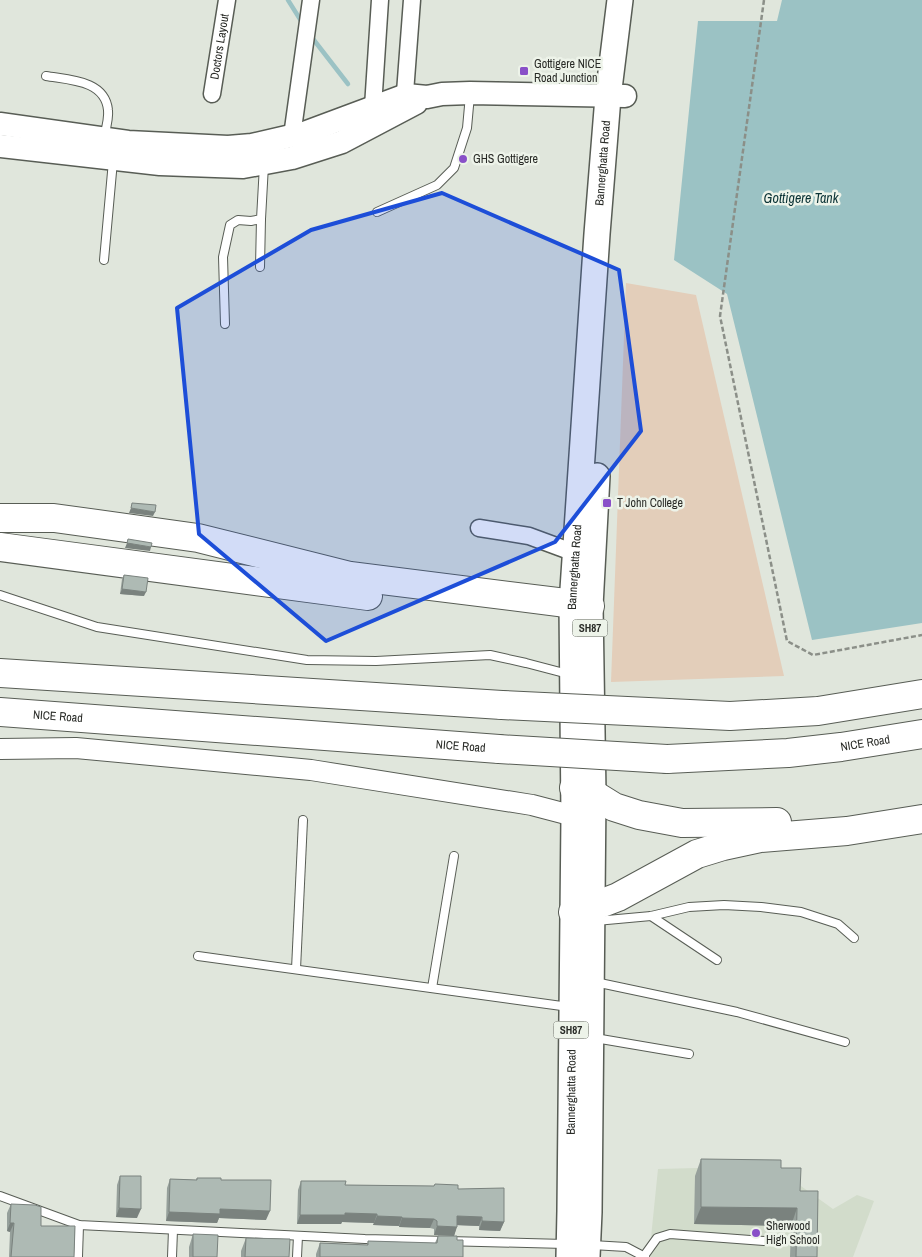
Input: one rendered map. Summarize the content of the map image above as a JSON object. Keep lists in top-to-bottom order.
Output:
{
  "streets": {
    "highway": ["NICE Road"],
    "main road": ["Bannerghatta Road", "SH87"],
    "street": ["Doctors Layout"]
  },
  "water": ["Gottigere Tank"],
  "places": {
    "transit": ["Gottigere NICE Road Junction", "T John College"],
    "other": ["GHS Gottigere", "Sherwood High School"]
  }
}
